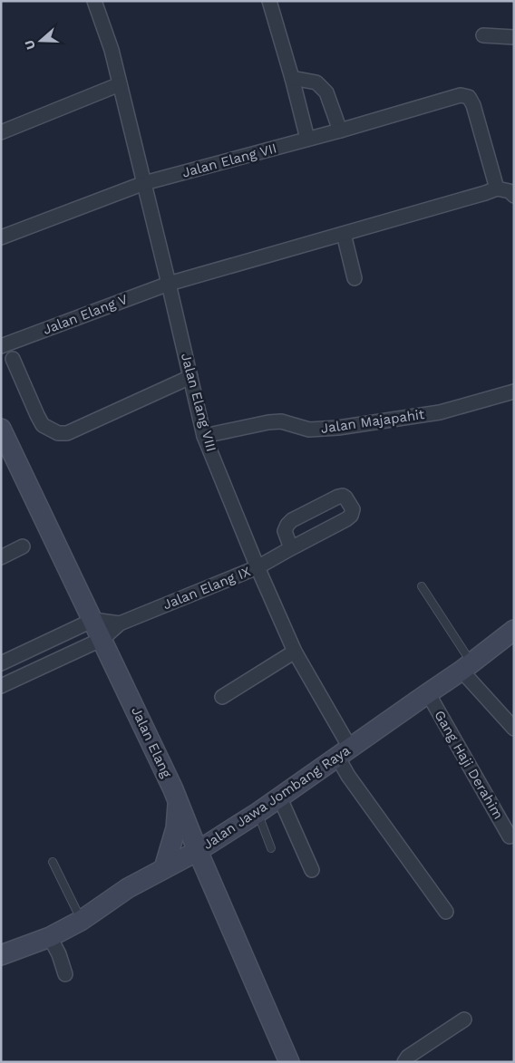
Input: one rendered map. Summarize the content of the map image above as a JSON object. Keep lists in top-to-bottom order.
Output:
{
  "streets": {
    "street": [
      "Jalan Elang VII",
      "Jalan Elang V",
      "Jalan Elang VIII",
      "Jalan Majapahit",
      "Jalan Elang IX",
      "Jalan Elang",
      "Gang Haji Derahim",
      "Jalan Jawa Jombang Raya"
    ]
  },
  "crossings": [
    ["Jalan Elang VII", "Jalan Elang V"],
    ["Jalan Elang VII", "Jalan Elang VIII"],
    ["Jalan Elang V", "Jalan Elang VIII"],
    ["Jalan Elang VIII", "Jalan Majapahit"],
    ["Jalan Elang VIII", "Jalan Elang IX"],
    ["Jalan Elang VIII", "Jalan Jawa Jombang Raya"],
    ["Jalan Elang IX", "Jalan Elang"],
    ["Jalan Elang", "Jalan Jawa Jombang Raya"],
    ["Gang Haji Derahim", "Jalan Jawa Jombang Raya"]
  ],
  "north": "left"
}
